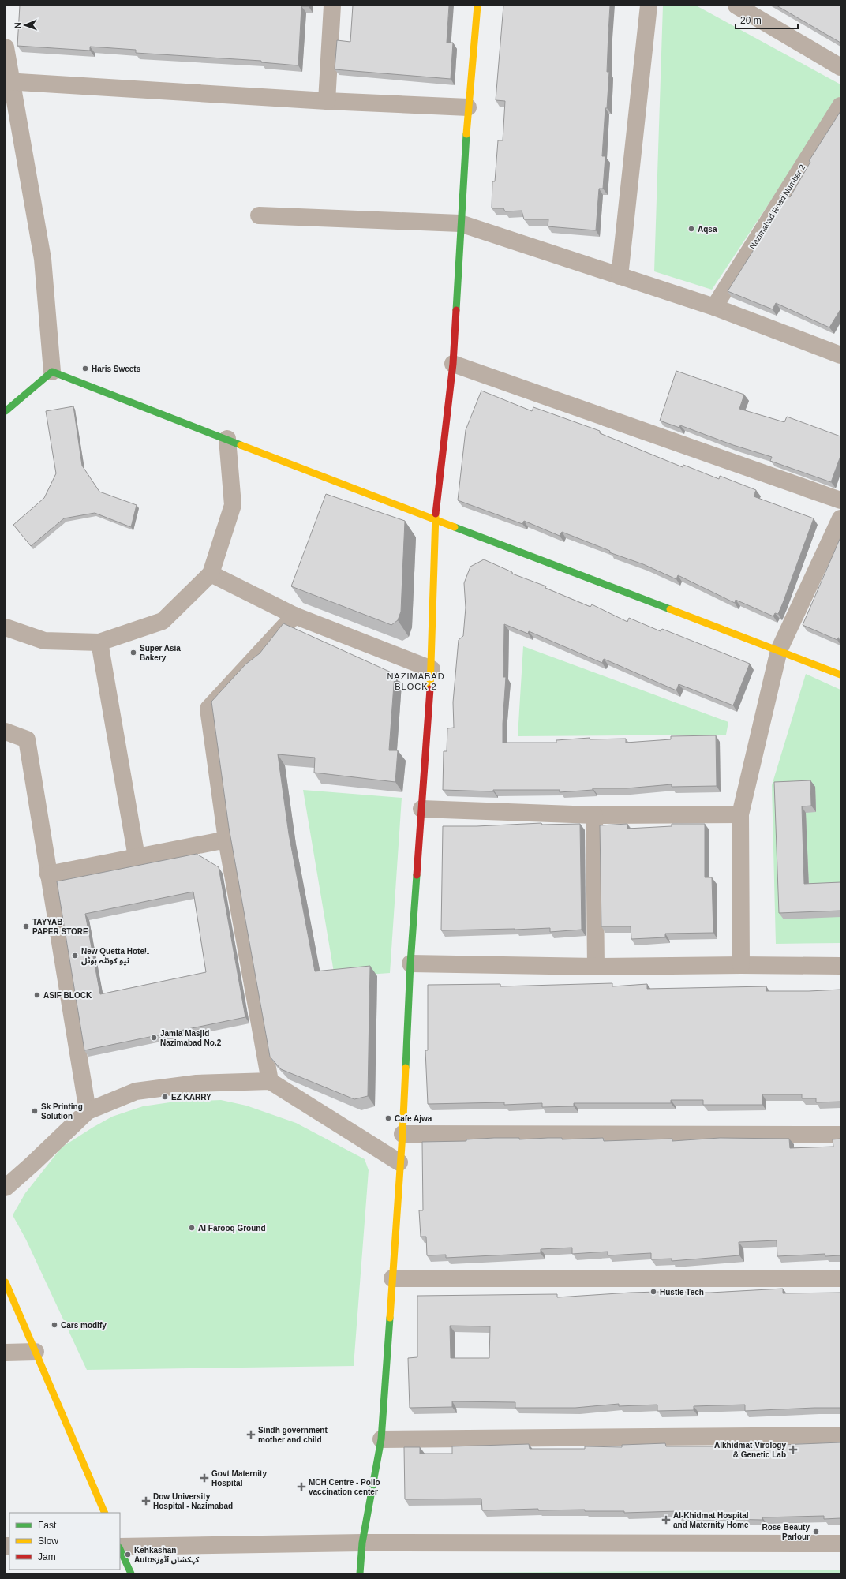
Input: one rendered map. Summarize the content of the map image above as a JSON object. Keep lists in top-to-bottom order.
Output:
{
  "streets": {
    "street": ["Nazimabad Road Number 2"]
  },
  "districts": ["NAZIMABAD BLOCK 2"],
  "places": {
    "other": [
      "Aqsa",
      "Haris Sweets",
      "Super Asia Bakery",
      "TAYYAB PAPER STORE",
      "New Quetta Hotel۔ نیو کوئٹہ ہوٹل",
      "ASIF BLOCK",
      "Jamia Masjid Nazimabad No.2",
      "EZ KARRY",
      "Sk Printing Solution",
      "Cafe Ajwa",
      "Al Farooq Ground",
      "Hustle Tech",
      "Cars modify",
      "Rose Beauty Parlour",
      "Kehkashan Autosکہکشاں آٹوز"
    ],
    "health": [
      "Sindh government mother and child",
      "Alkhidmat Virology & Genetic Lab",
      "Govt Maternity Hospital",
      "MCH Centre - Polio vaccination center",
      "Dow University Hospital - Nazimabad",
      "Al-Khidmat Hospital and Maternity Home"
    ]
  },
  "legend": ["Fast", "Slow", "Jam"],
  "scale_bar": "20 m",
  "north": "left"
}
